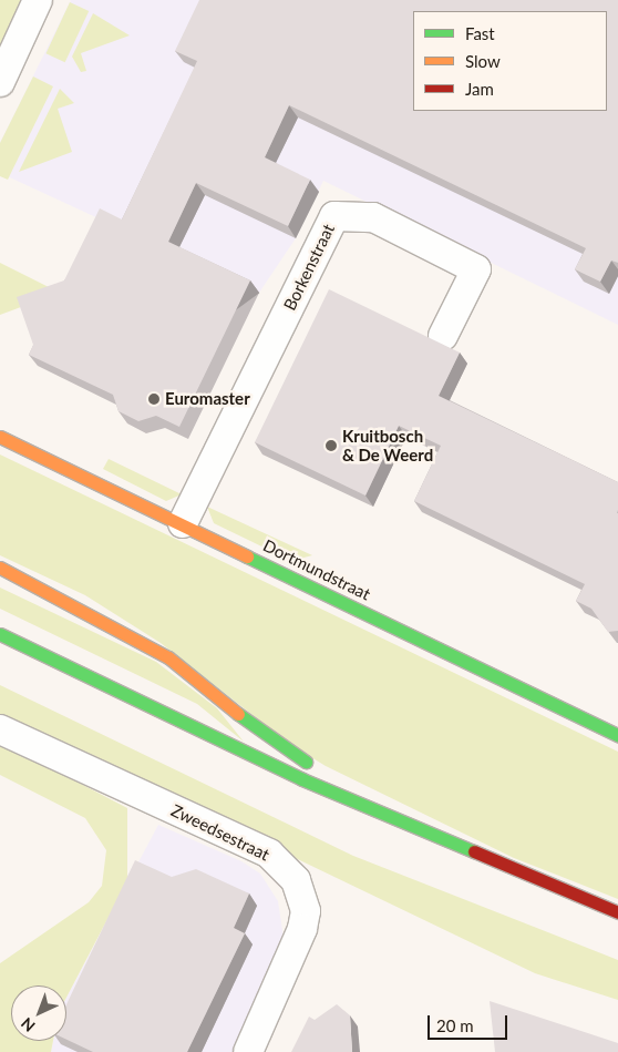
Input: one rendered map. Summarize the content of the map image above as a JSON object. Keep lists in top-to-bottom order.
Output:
{
  "streets": {
    "street": ["Borkenstraat", "Dortmundstraat", "Zweedsestraat"]
  },
  "crossings": [
    ["Borkenstraat", "Dortmundstraat"]
  ],
  "places": ["Euromaster", "Kruitbosch & De Weerd"],
  "legend": ["Fast", "Slow", "Jam"],
  "scale_bar": "20 m",
  "north": "bottom left"
}
